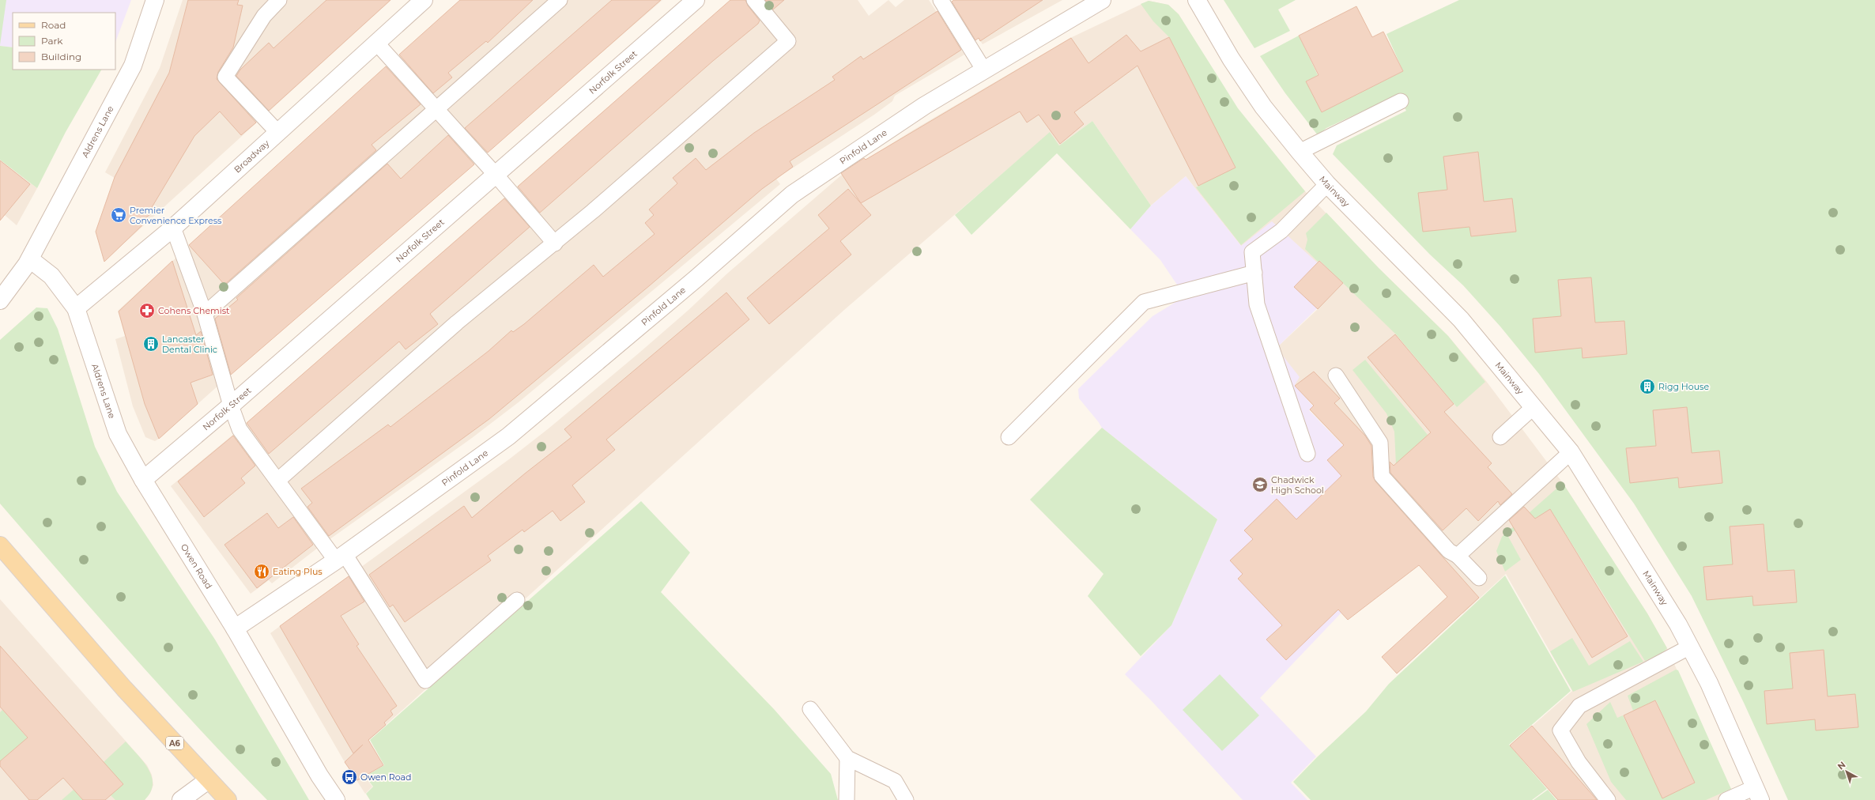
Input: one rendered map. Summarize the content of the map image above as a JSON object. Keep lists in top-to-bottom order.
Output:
{
  "streets": {
    "main road": ["A6"],
    "street": [
      "Norfolk Street",
      "Aldrens Lane",
      "Pinfold Lane",
      "Broadway",
      "Mainway",
      "Owen Road"
    ]
  },
  "crossings": [
    ["Norfolk Street", "Aldrens Lane"],
    ["Norfolk Street", "Owen Road"],
    ["Aldrens Lane", "Broadway"],
    ["Aldrens Lane", "Owen Road"],
    ["Pinfold Lane", "Owen Road"]
  ],
  "places": {
    "supermarket": ["Premier Convenience Express"],
    "pharmacy": ["Cohens Chemist"],
    "building": ["Lancaster Dental Clinic", "Rigg House"],
    "school or university": ["Chadwick High School"],
    "restaurant": ["Eating Plus"],
    "bus stop": ["Owen Road"]
  },
  "legend": ["Road", "Park", "Building"],
  "north": "top left"
}
